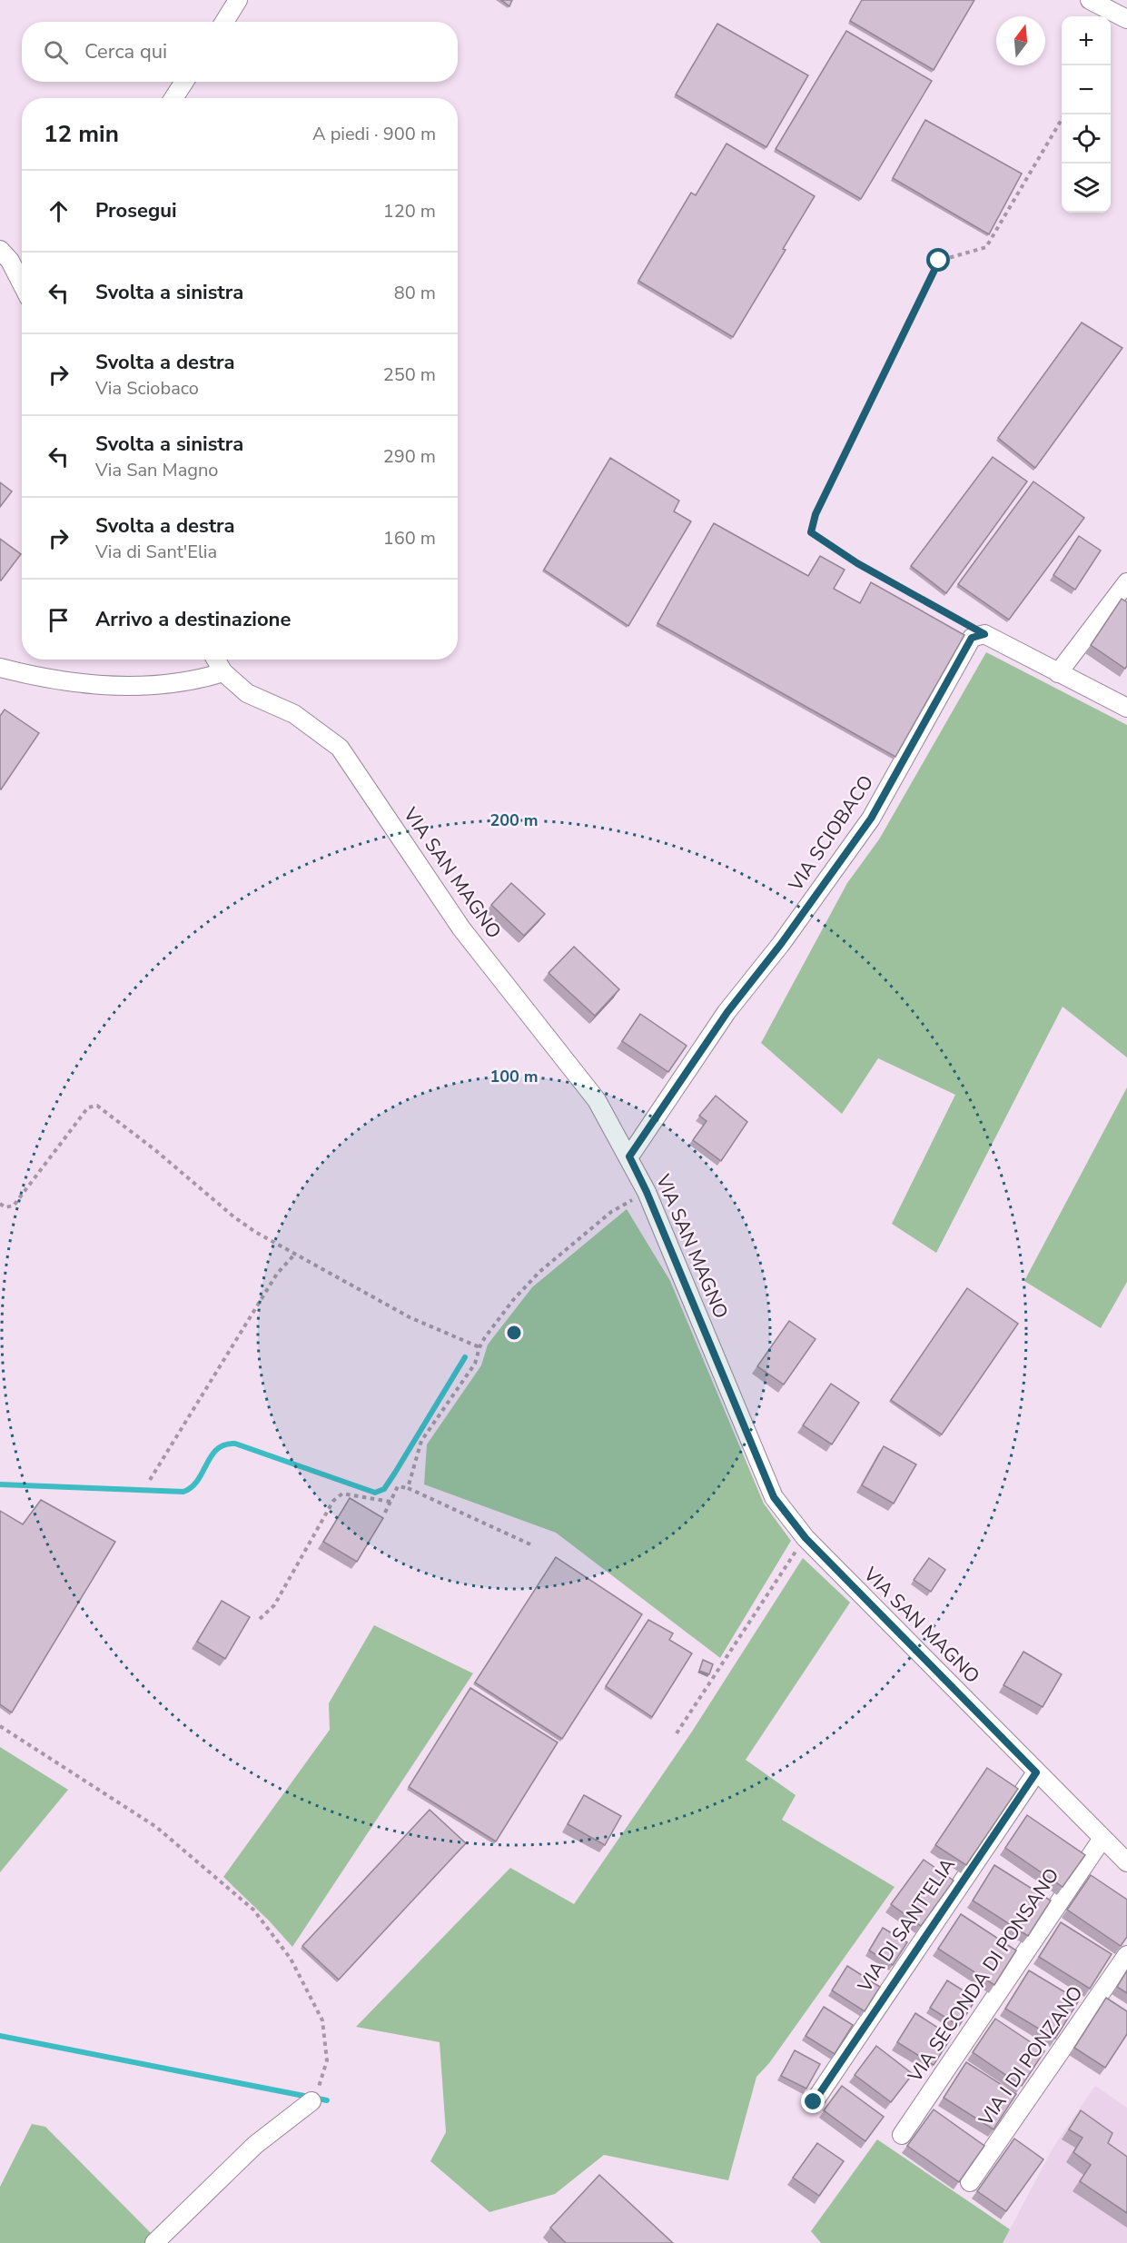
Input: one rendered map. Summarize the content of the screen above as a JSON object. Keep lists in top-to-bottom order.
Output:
{
  "streets": {
    "street": [
      "VIA SCIOBACO",
      "VIA SAN MAGNO",
      "VIA DI SANT'ELIA",
      "VIA SECONDA DI PONSANO",
      "VIA I DI PONZANO"
    ]
  },
  "crossings": [
    ["VIA SCIOBACO", "VIA SAN MAGNO"],
    ["VIA SAN MAGNO", "VIA DI SANT'ELIA"],
    ["VIA SAN MAGNO", "VIA SECONDA DI PONSANO"]
  ],
  "north": "top",
  "page": {
    "map_buttons": ["+", "−"],
    "search": "Cerca qui",
    "heading": ["12 min", "A piedi · 900 m"],
    "list": [
      ["Prosegui", "120 m"],
      ["Svolta a sinistra", "80 m"],
      ["Svolta a destra", "Via Sciobaco", "250 m"],
      ["Svolta a sinistra", "Via San Magno", "290 m"],
      ["Svolta a destra", "Via di Sant'Elia", "160 m"],
      "Arrivo a destinazione"
    ]
  },
  "rings": ["200 m", "100 m"]
}
